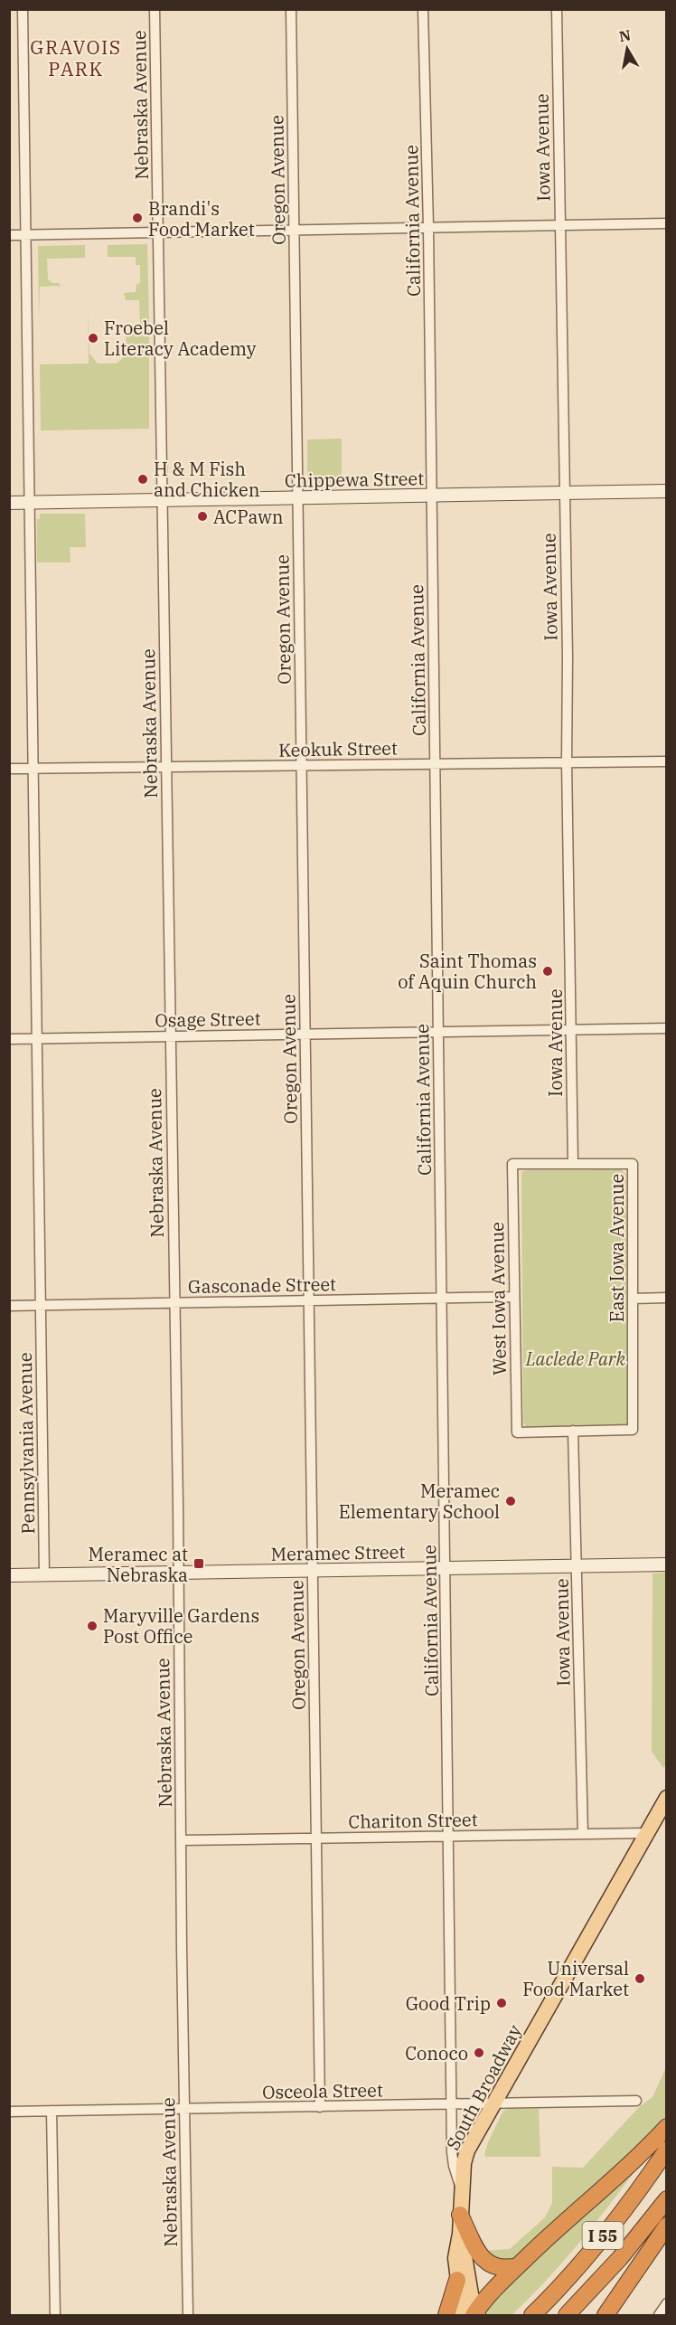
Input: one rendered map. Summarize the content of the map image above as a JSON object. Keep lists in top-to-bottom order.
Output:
{
  "streets": {
    "highway": ["I 55"],
    "main road": ["Chippewa Street", "Meramec Street", "South Broadway"],
    "street": [
      "Nebraska Avenue",
      "Iowa Avenue",
      "Oregon Avenue",
      "California Avenue",
      "Keokuk Street",
      "Osage Street",
      "East Iowa Avenue",
      "Gasconade Street",
      "West Iowa Avenue",
      "Pennsylvania Avenue",
      "Chariton Street",
      "Osceola Street"
    ]
  },
  "crossings": [
    ["Nebraska Avenue", "Chippewa Street"],
    ["Nebraska Avenue", "Keokuk Street"],
    ["Nebraska Avenue", "Osage Street"],
    ["Nebraska Avenue", "Gasconade Street"],
    ["Nebraska Avenue", "Meramec Street"],
    ["Nebraska Avenue", "Chariton Street"],
    ["Nebraska Avenue", "Osceola Street"],
    ["Iowa Avenue", "Chippewa Street"],
    ["Iowa Avenue", "Keokuk Street"],
    ["Iowa Avenue", "Osage Street"],
    ["Iowa Avenue", "East Iowa Avenue"],
    ["Iowa Avenue", "West Iowa Avenue"],
    ["Iowa Avenue", "Meramec Street"],
    ["Iowa Avenue", "Chariton Street"],
    ["Oregon Avenue", "Chippewa Street"],
    ["Oregon Avenue", "Keokuk Street"],
    ["Oregon Avenue", "Osage Street"],
    ["Oregon Avenue", "Gasconade Street"],
    ["Oregon Avenue", "Meramec Street"],
    ["Oregon Avenue", "Chariton Street"],
    ["Oregon Avenue", "Osceola Street"],
    ["California Avenue", "Chippewa Street"],
    ["California Avenue", "Keokuk Street"],
    ["California Avenue", "Osage Street"],
    ["California Avenue", "Gasconade Street"],
    ["California Avenue", "Meramec Street"],
    ["California Avenue", "Chariton Street"],
    ["California Avenue", "South Broadway"],
    ["California Avenue", "Osceola Street"],
    ["Chippewa Street", "Pennsylvania Avenue"],
    ["Keokuk Street", "Pennsylvania Avenue"],
    ["Osage Street", "Pennsylvania Avenue"],
    ["East Iowa Avenue", "West Iowa Avenue"],
    ["Gasconade Street", "West Iowa Avenue"],
    ["Gasconade Street", "Pennsylvania Avenue"],
    ["Pennsylvania Avenue", "Meramec Street"],
    ["Chariton Street", "South Broadway"],
    ["South Broadway", "Osceola Street"]
  ],
  "districts": ["GRAVOIS PARK"],
  "parks": ["Laclede Park"],
  "places": {
    "other": [
      "Brandi's Food Market",
      "Froebel Literacy Academy",
      "H & M Fish and Chicken",
      "ACPawn",
      "Saint Thomas of Aquin Church",
      "Meramec Elementary School",
      "Maryville Gardens Post Office",
      "Universal Food Market",
      "Good Trip",
      "Conoco"
    ],
    "transit": ["Meramec at Nebraska"]
  },
  "north": "top"
}
